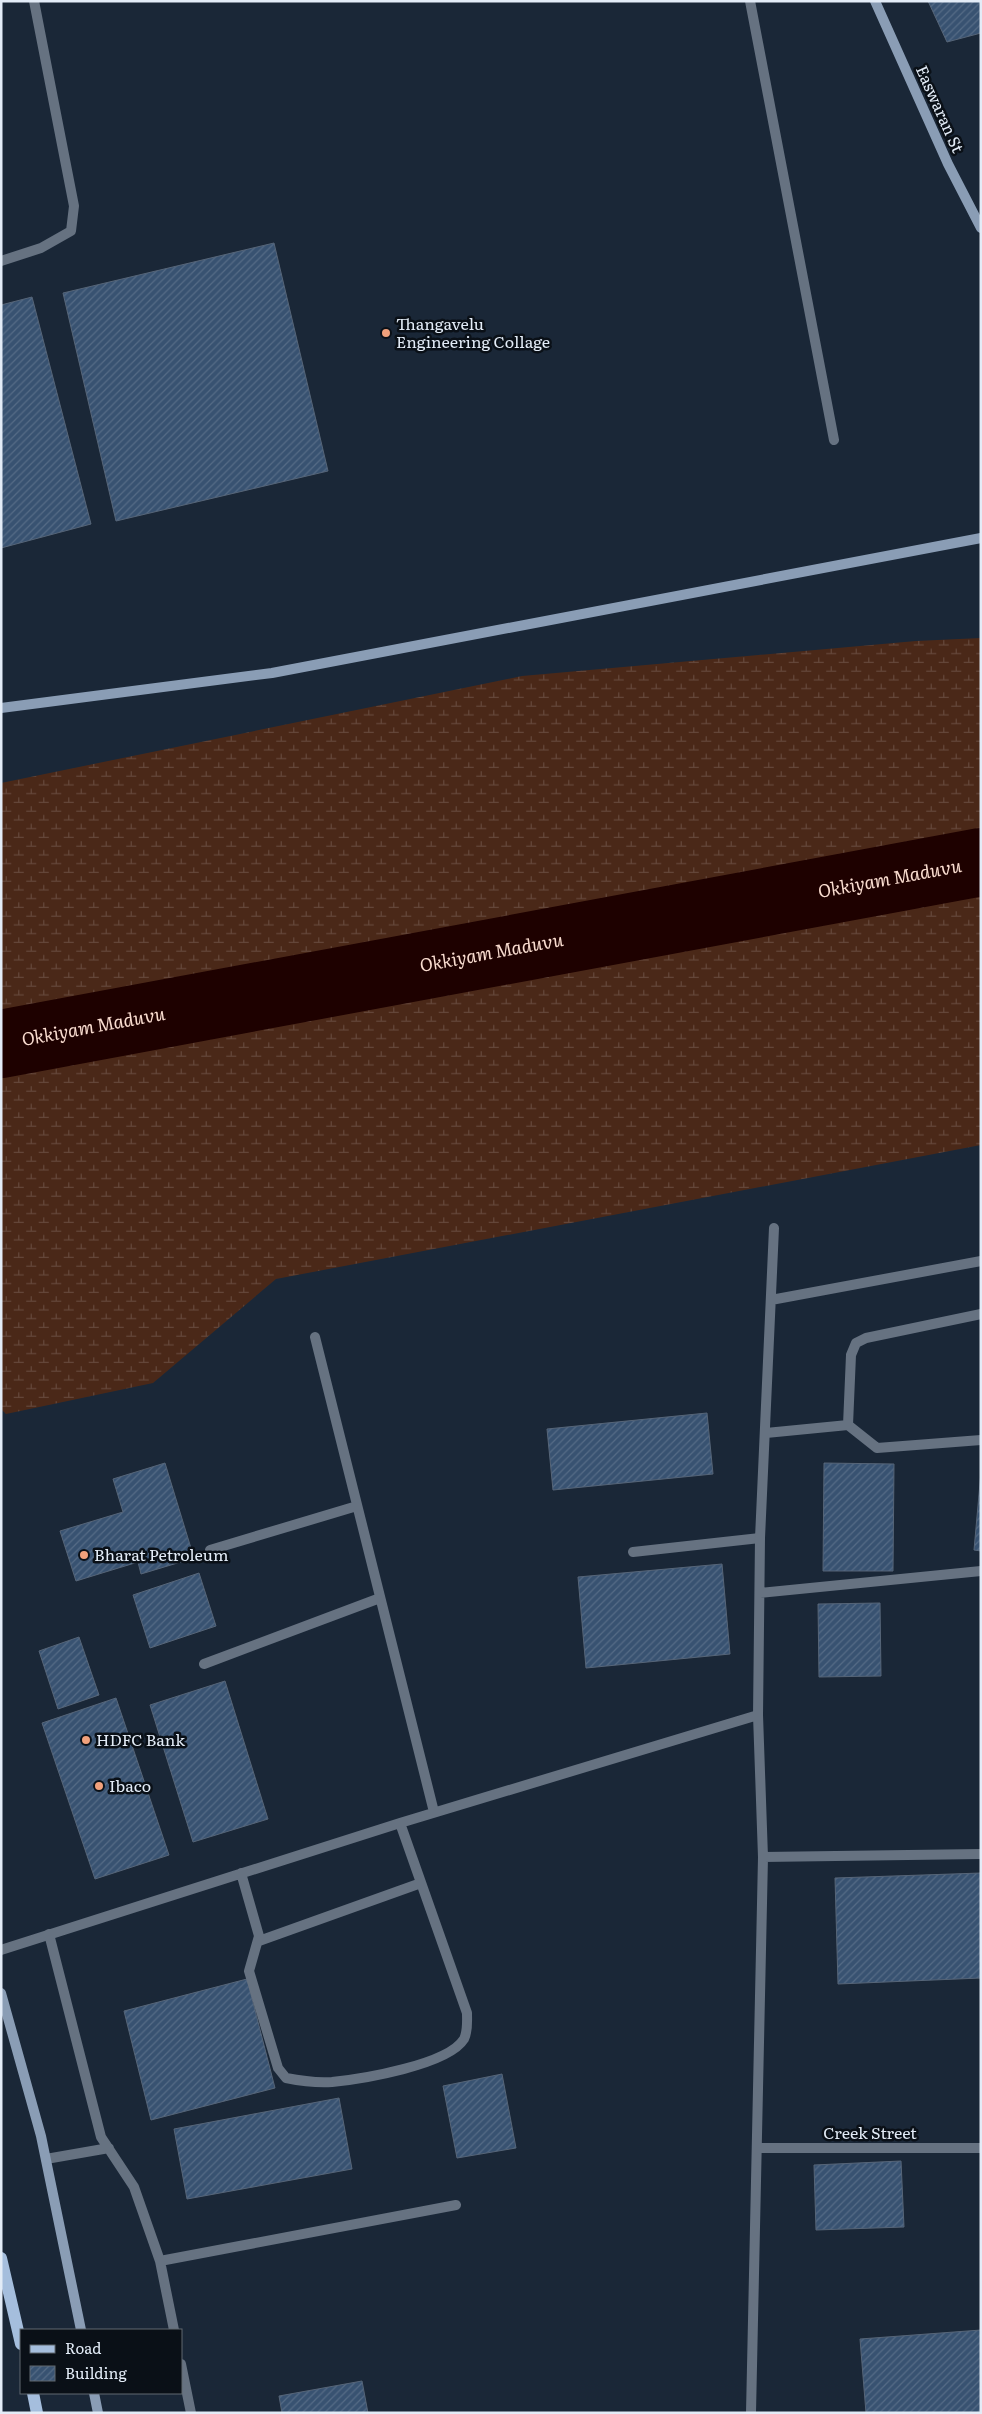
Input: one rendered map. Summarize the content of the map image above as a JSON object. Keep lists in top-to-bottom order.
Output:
{
  "streets": {
    "street": ["Easwaran St", "Creek Street"]
  },
  "water": ["Okkiyam Maduvu"],
  "places": [
    "Thangavelu Engineering Collage",
    "Bharat Petroleum",
    "HDFC Bank",
    "Ibaco"
  ],
  "legend": ["Road", "Building"]
}
